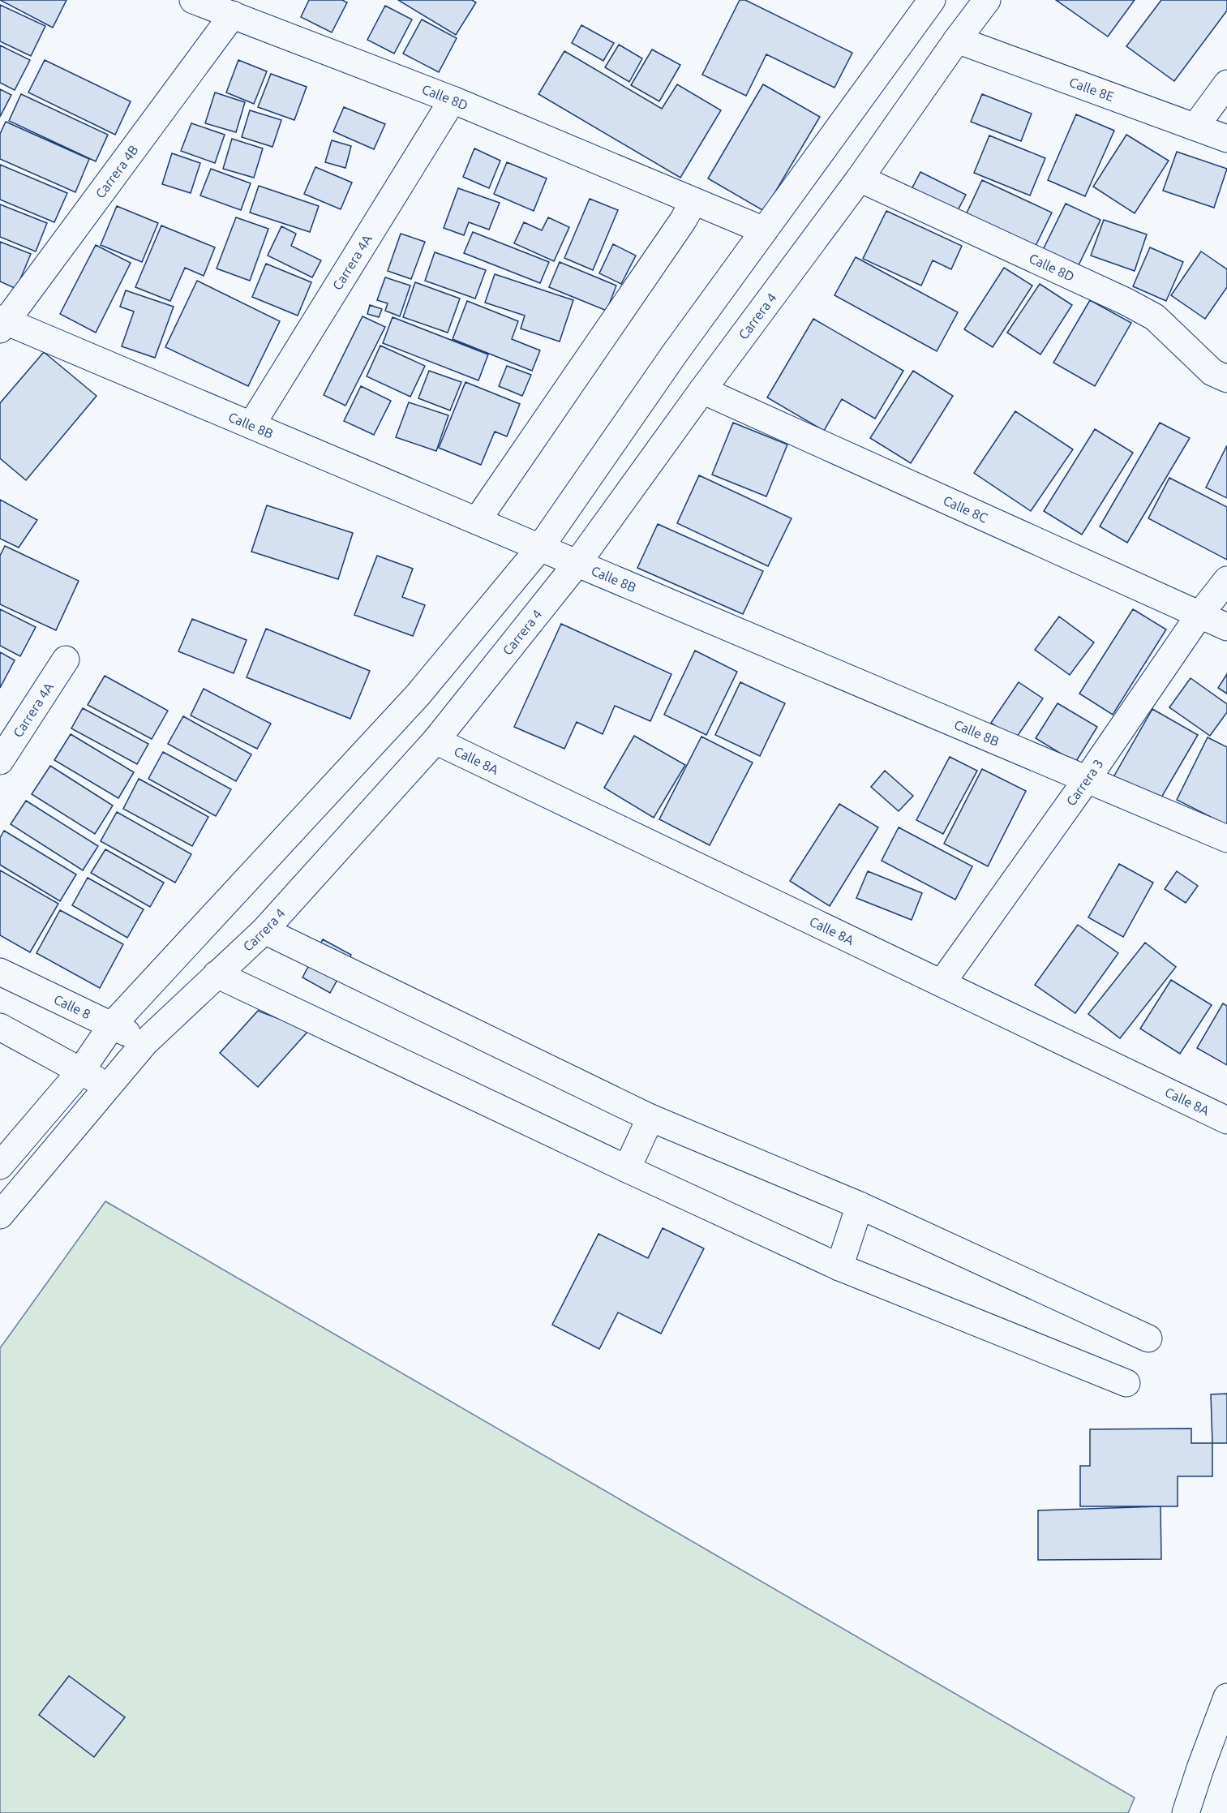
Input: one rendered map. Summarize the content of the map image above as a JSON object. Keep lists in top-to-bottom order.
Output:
{
  "streets": {
    "street": [
      "Calle 8E",
      "Calle 8D",
      "Carrera 4B",
      "Carrera 4A",
      "Carrera 4",
      "Calle 8B",
      "Calle 8C",
      "Calle 8A",
      "Carrera 3",
      "Calle 8"
    ]
  },
  "crossings": [
    ["Calle 8E", "Carrera 4"],
    ["Calle 8D", "Carrera 4B"],
    ["Calle 8D", "Carrera 4A"],
    ["Calle 8D", "Carrera 4"],
    ["Carrera 4B", "Calle 8B"],
    ["Carrera 4A", "Calle 8B"],
    ["Carrera 4", "Calle 8B"],
    ["Carrera 4", "Calle 8C"],
    ["Carrera 4", "Calle 8A"],
    ["Carrera 4", "Calle 8"],
    ["Calle 8B", "Carrera 3"],
    ["Calle 8C", "Carrera 3"],
    ["Calle 8A", "Carrera 3"]
  ]
}
